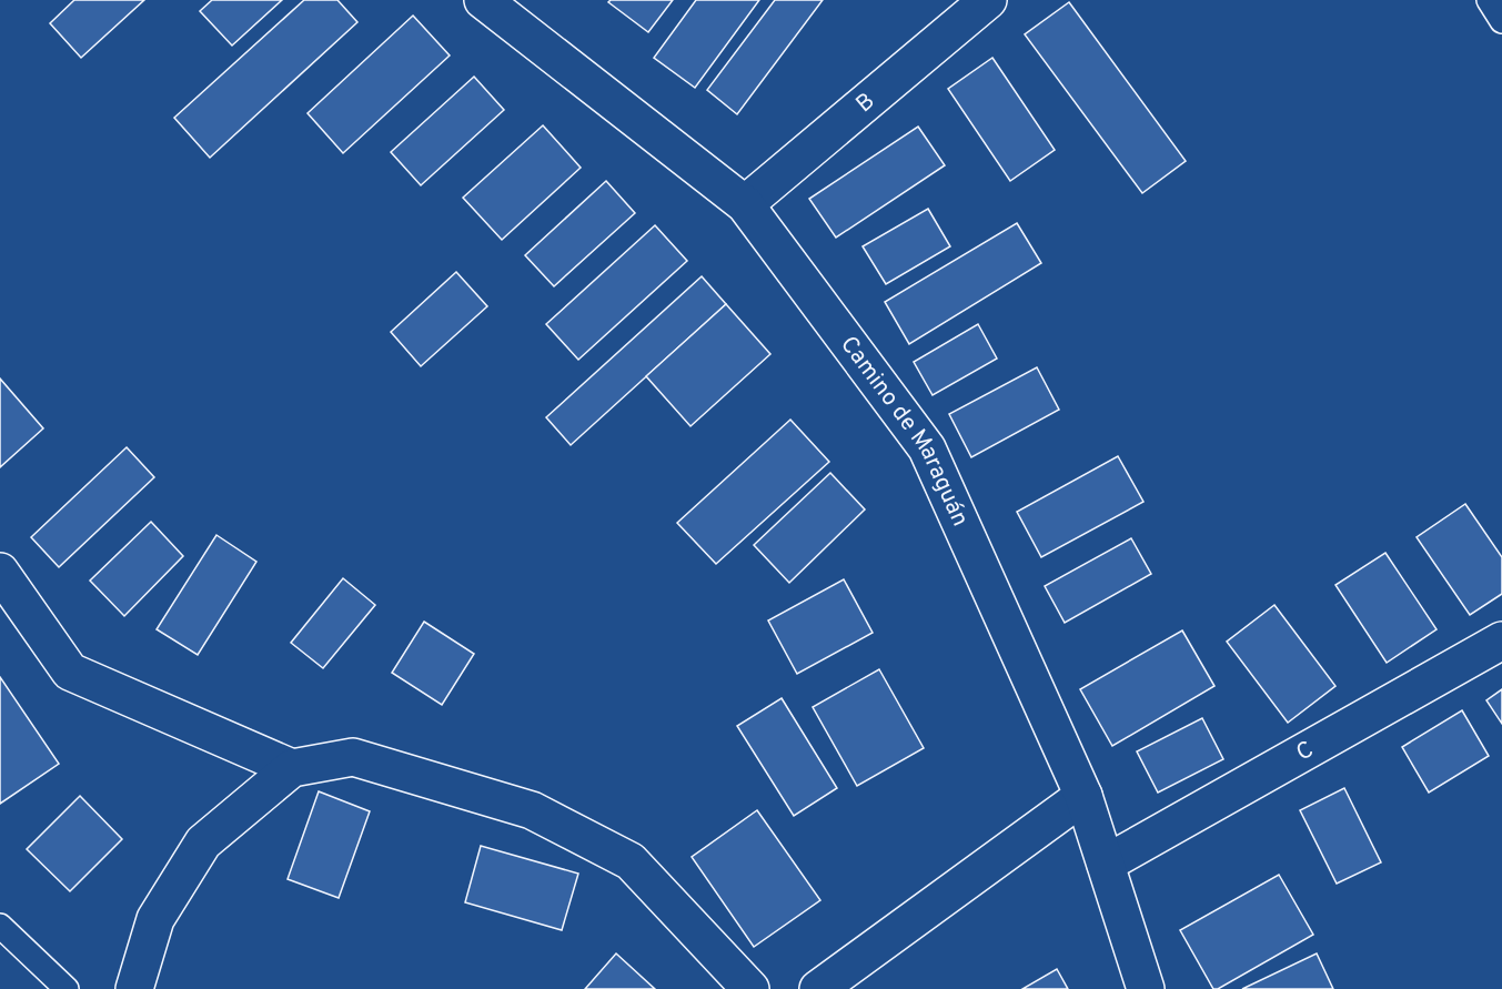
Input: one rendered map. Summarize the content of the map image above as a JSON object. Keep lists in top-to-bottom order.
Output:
{
  "streets": {
    "street": ["B", "Camino de Maraguán", "C"]
  },
  "crossings": [
    ["B", "Camino de Maraguán"],
    ["Camino de Maraguán", "C"]
  ]
}
